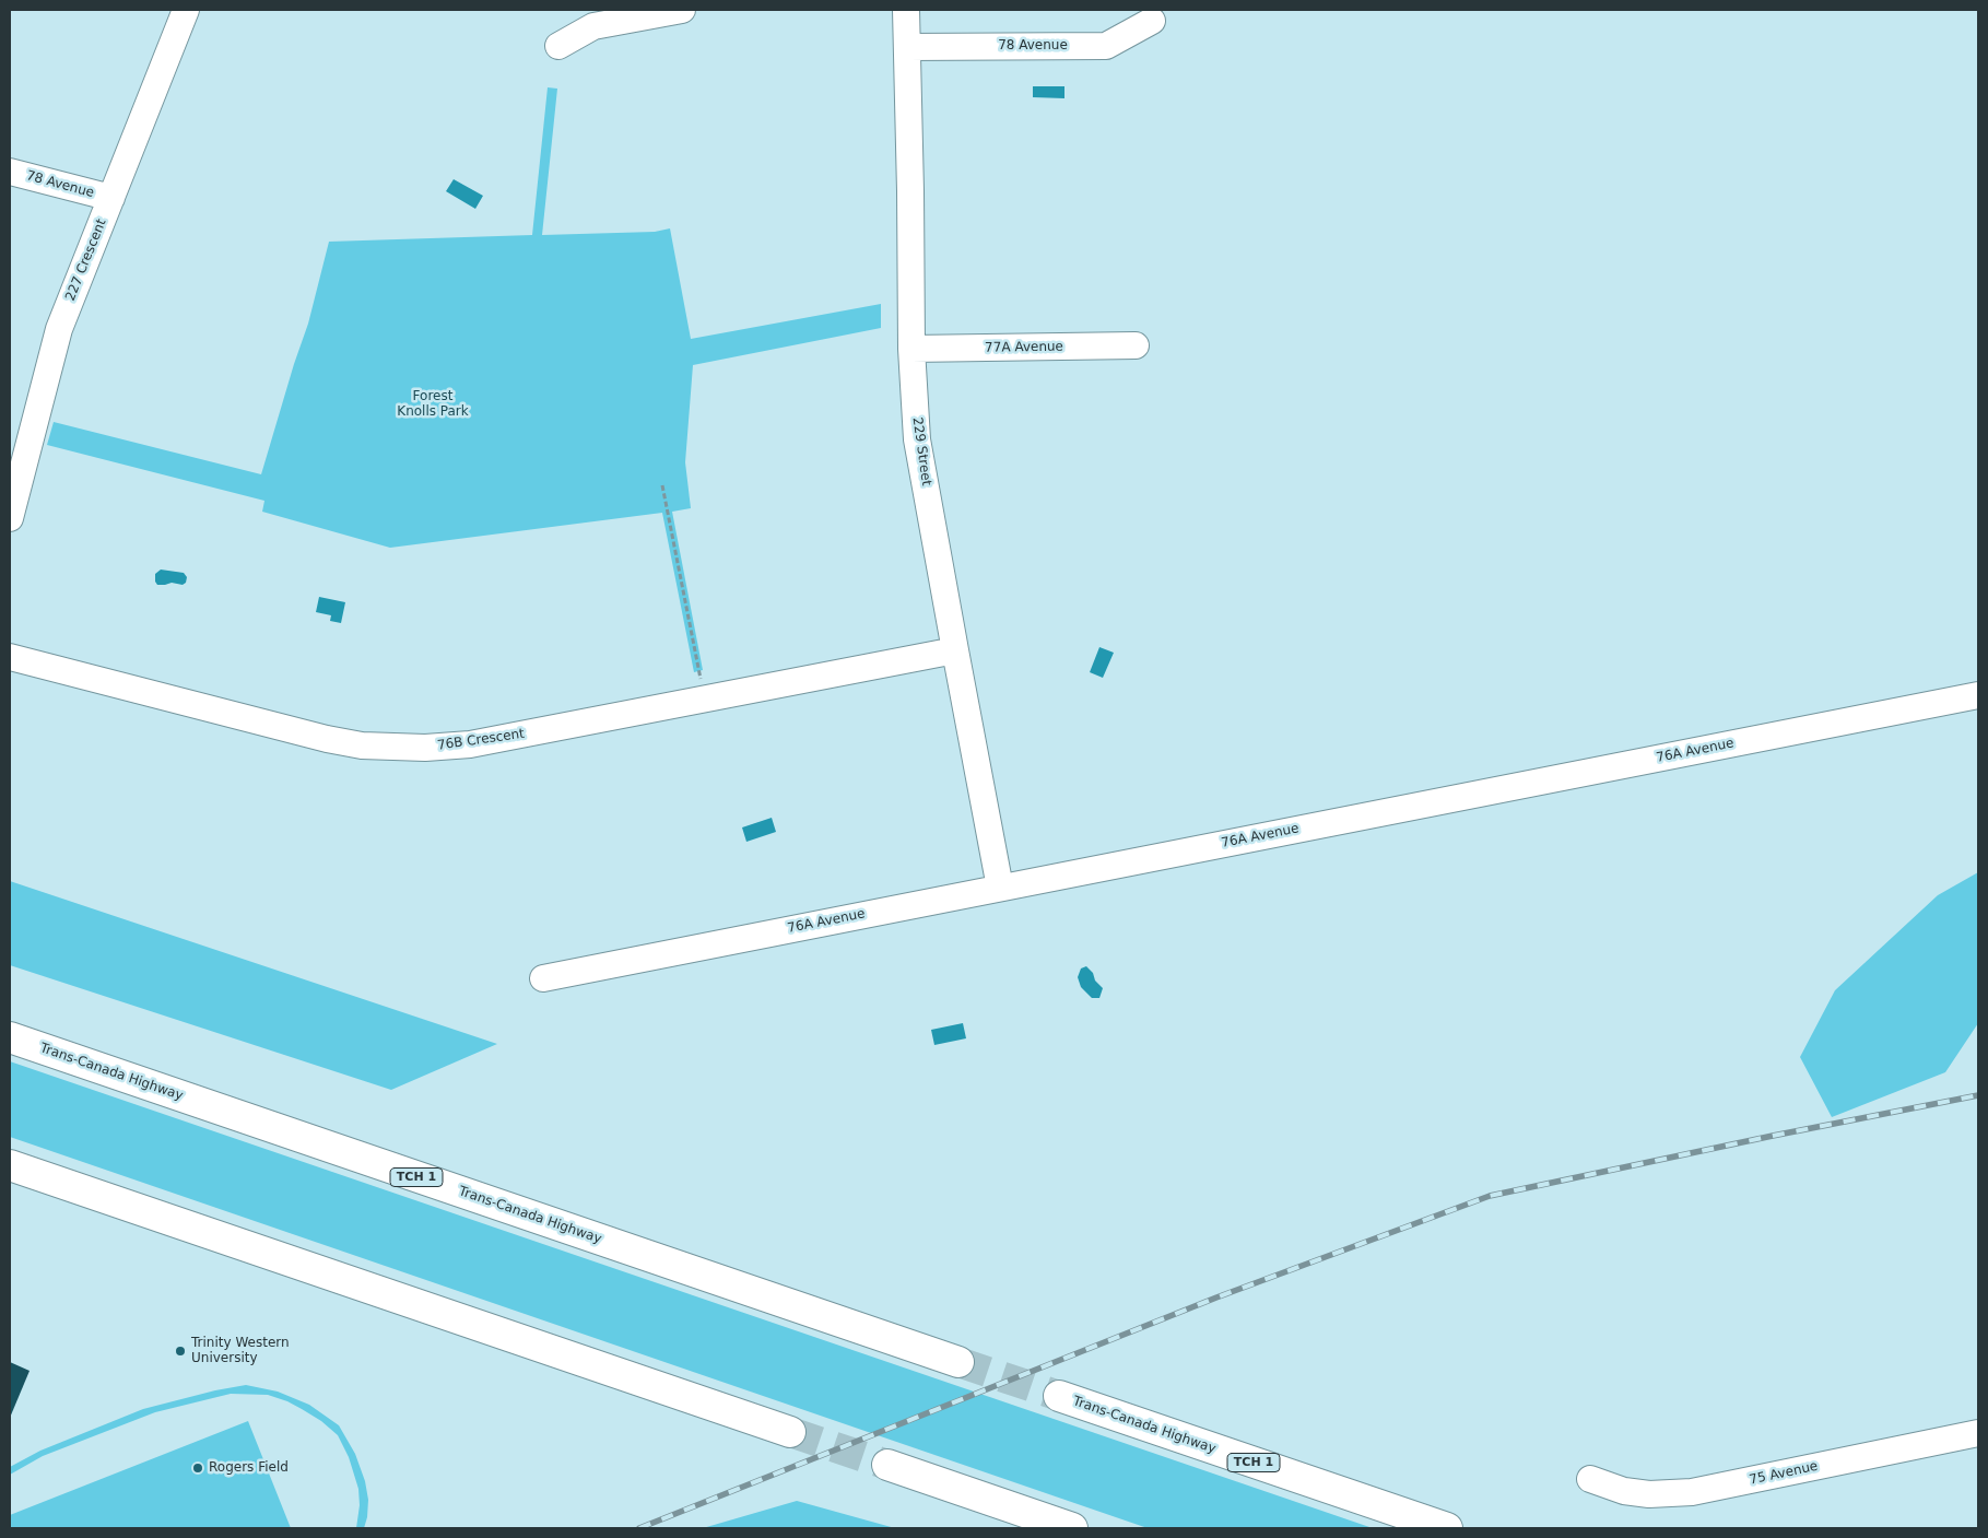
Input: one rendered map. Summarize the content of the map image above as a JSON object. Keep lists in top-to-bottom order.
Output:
{
  "streets": {
    "highway": ["Trans-Canada Highway", "TCH 1"],
    "street": [
      "78 Avenue",
      "227 Crescent",
      "77A Avenue",
      "229 Street",
      "76B Crescent",
      "76A Avenue",
      "75 Avenue"
    ]
  },
  "crossings": [
    ["78 Avenue", "227 Crescent"],
    ["78 Avenue", "229 Street"],
    ["77A Avenue", "229 Street"],
    ["229 Street", "76B Crescent"],
    ["229 Street", "76A Avenue"]
  ],
  "parks": ["Forest Knolls Park"],
  "places": ["Trinity Western University", "Rogers Field"]
}
